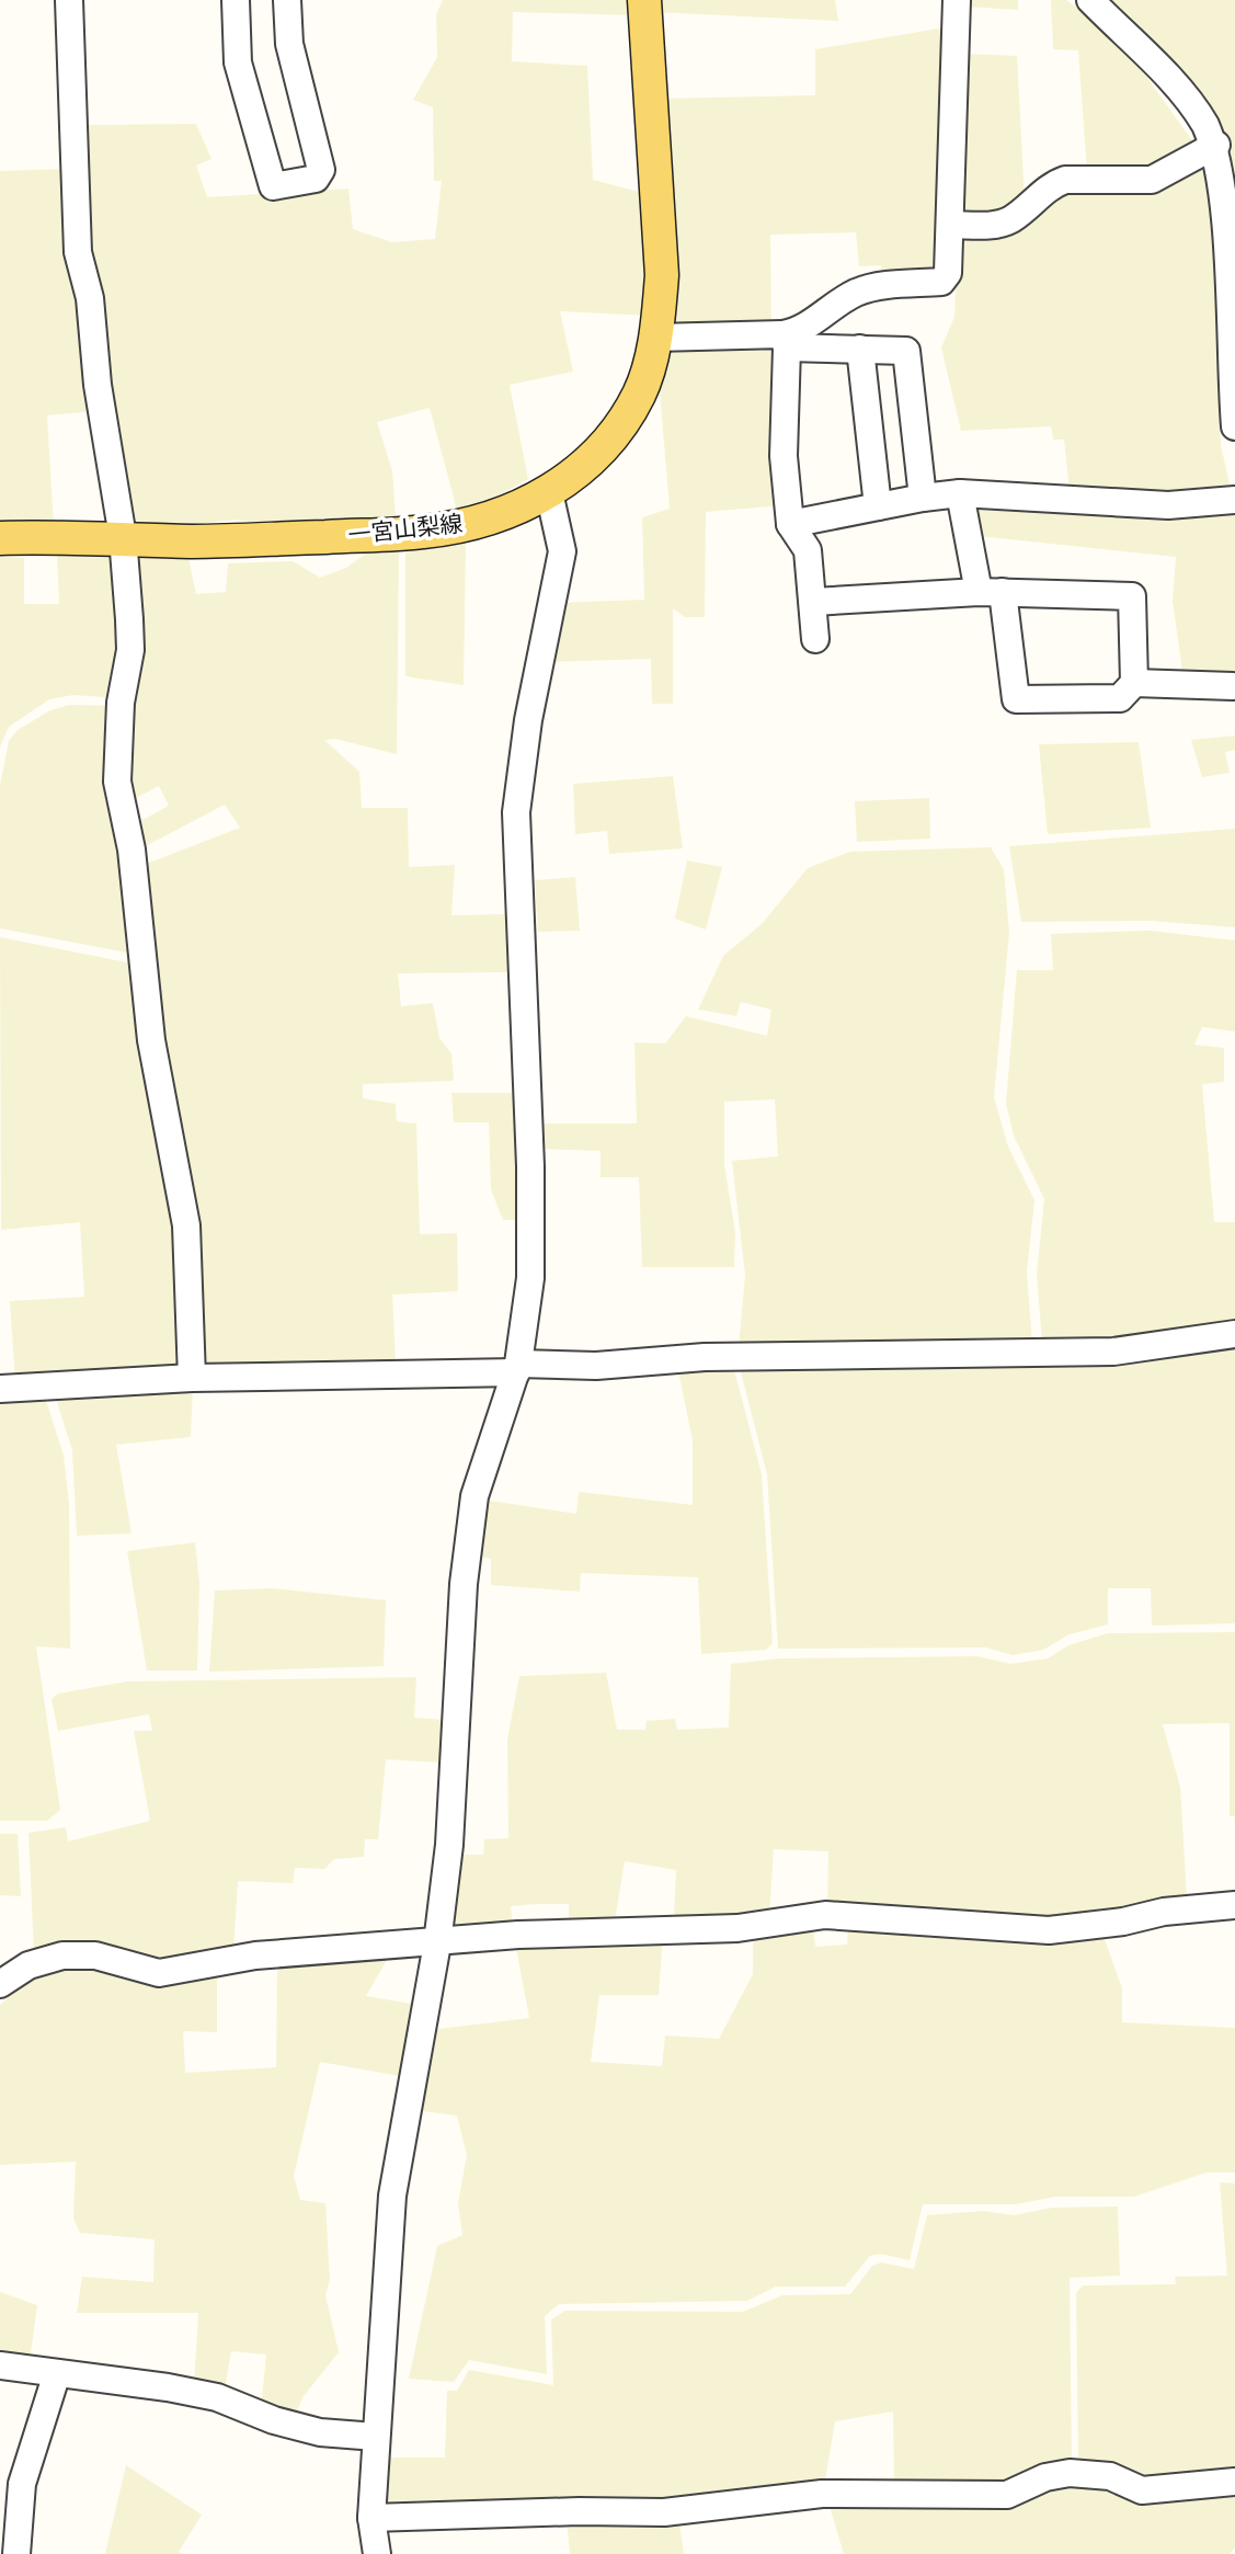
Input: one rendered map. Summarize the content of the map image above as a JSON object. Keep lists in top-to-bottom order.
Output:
{
  "streets": {
    "main road": ["一宮山梨線"]
  }
}
